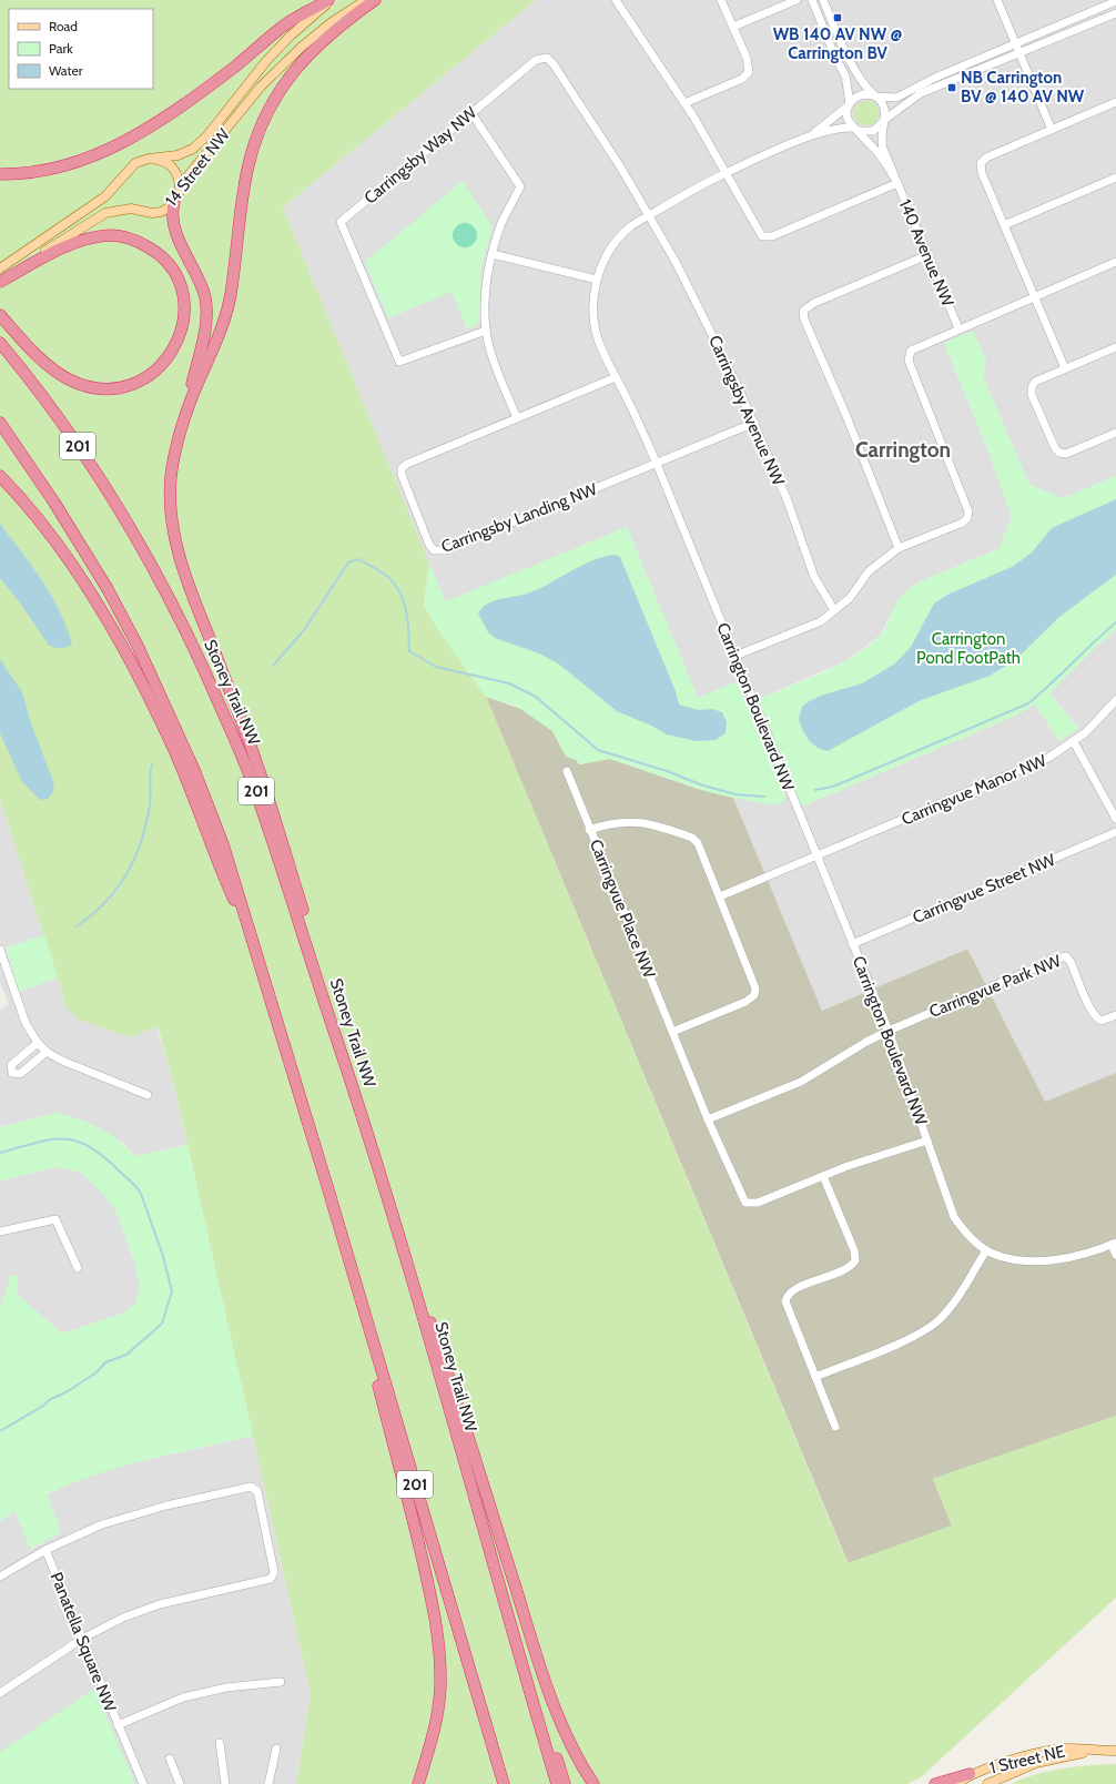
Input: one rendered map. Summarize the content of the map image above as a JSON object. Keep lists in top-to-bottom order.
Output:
{
  "streets": {
    "highway": ["201", "Stoney Trail NW"],
    "main road": ["14 Street NW", "1 Street NE"],
    "street": [
      "Carringsby Way NW",
      "140 Avenue NW",
      "Carringsby Avenue NW",
      "Carringsby Landing NW",
      "Carrington Boulevard NW",
      "Carringvue Manor NW",
      "Carringvue Street NW",
      "Carringvue Place NW",
      "Carringvue Park NW",
      "Panatella Square NW"
    ]
  },
  "crossings": [
    ["Carringsby Way NW", "Carringsby Avenue NW"],
    ["Carringsby Way NW", "Carrington Boulevard NW"],
    ["140 Avenue NW", "Carrington Boulevard NW"],
    ["Carringsby Avenue NW", "Carrington Boulevard NW"],
    ["Carringsby Landing NW", "Carrington Boulevard NW"],
    ["Carrington Boulevard NW", "Carringvue Manor NW"],
    ["Carrington Boulevard NW", "Carringvue Street NW"],
    ["Carrington Boulevard NW", "Carringvue Place NW"],
    ["Carrington Boulevard NW", "Carringvue Park NW"],
    ["Carringvue Manor NW", "Carringvue Place NW"]
  ],
  "districts": ["Carrington"],
  "parks": ["Carrington Pond FootPath"],
  "places": {
    "transit": ["WB 140 AV NW @ Carrington BV", "NB Carrington BV @ 140 AV NW"]
  },
  "legend": ["Road", "Park", "Water"]
}
